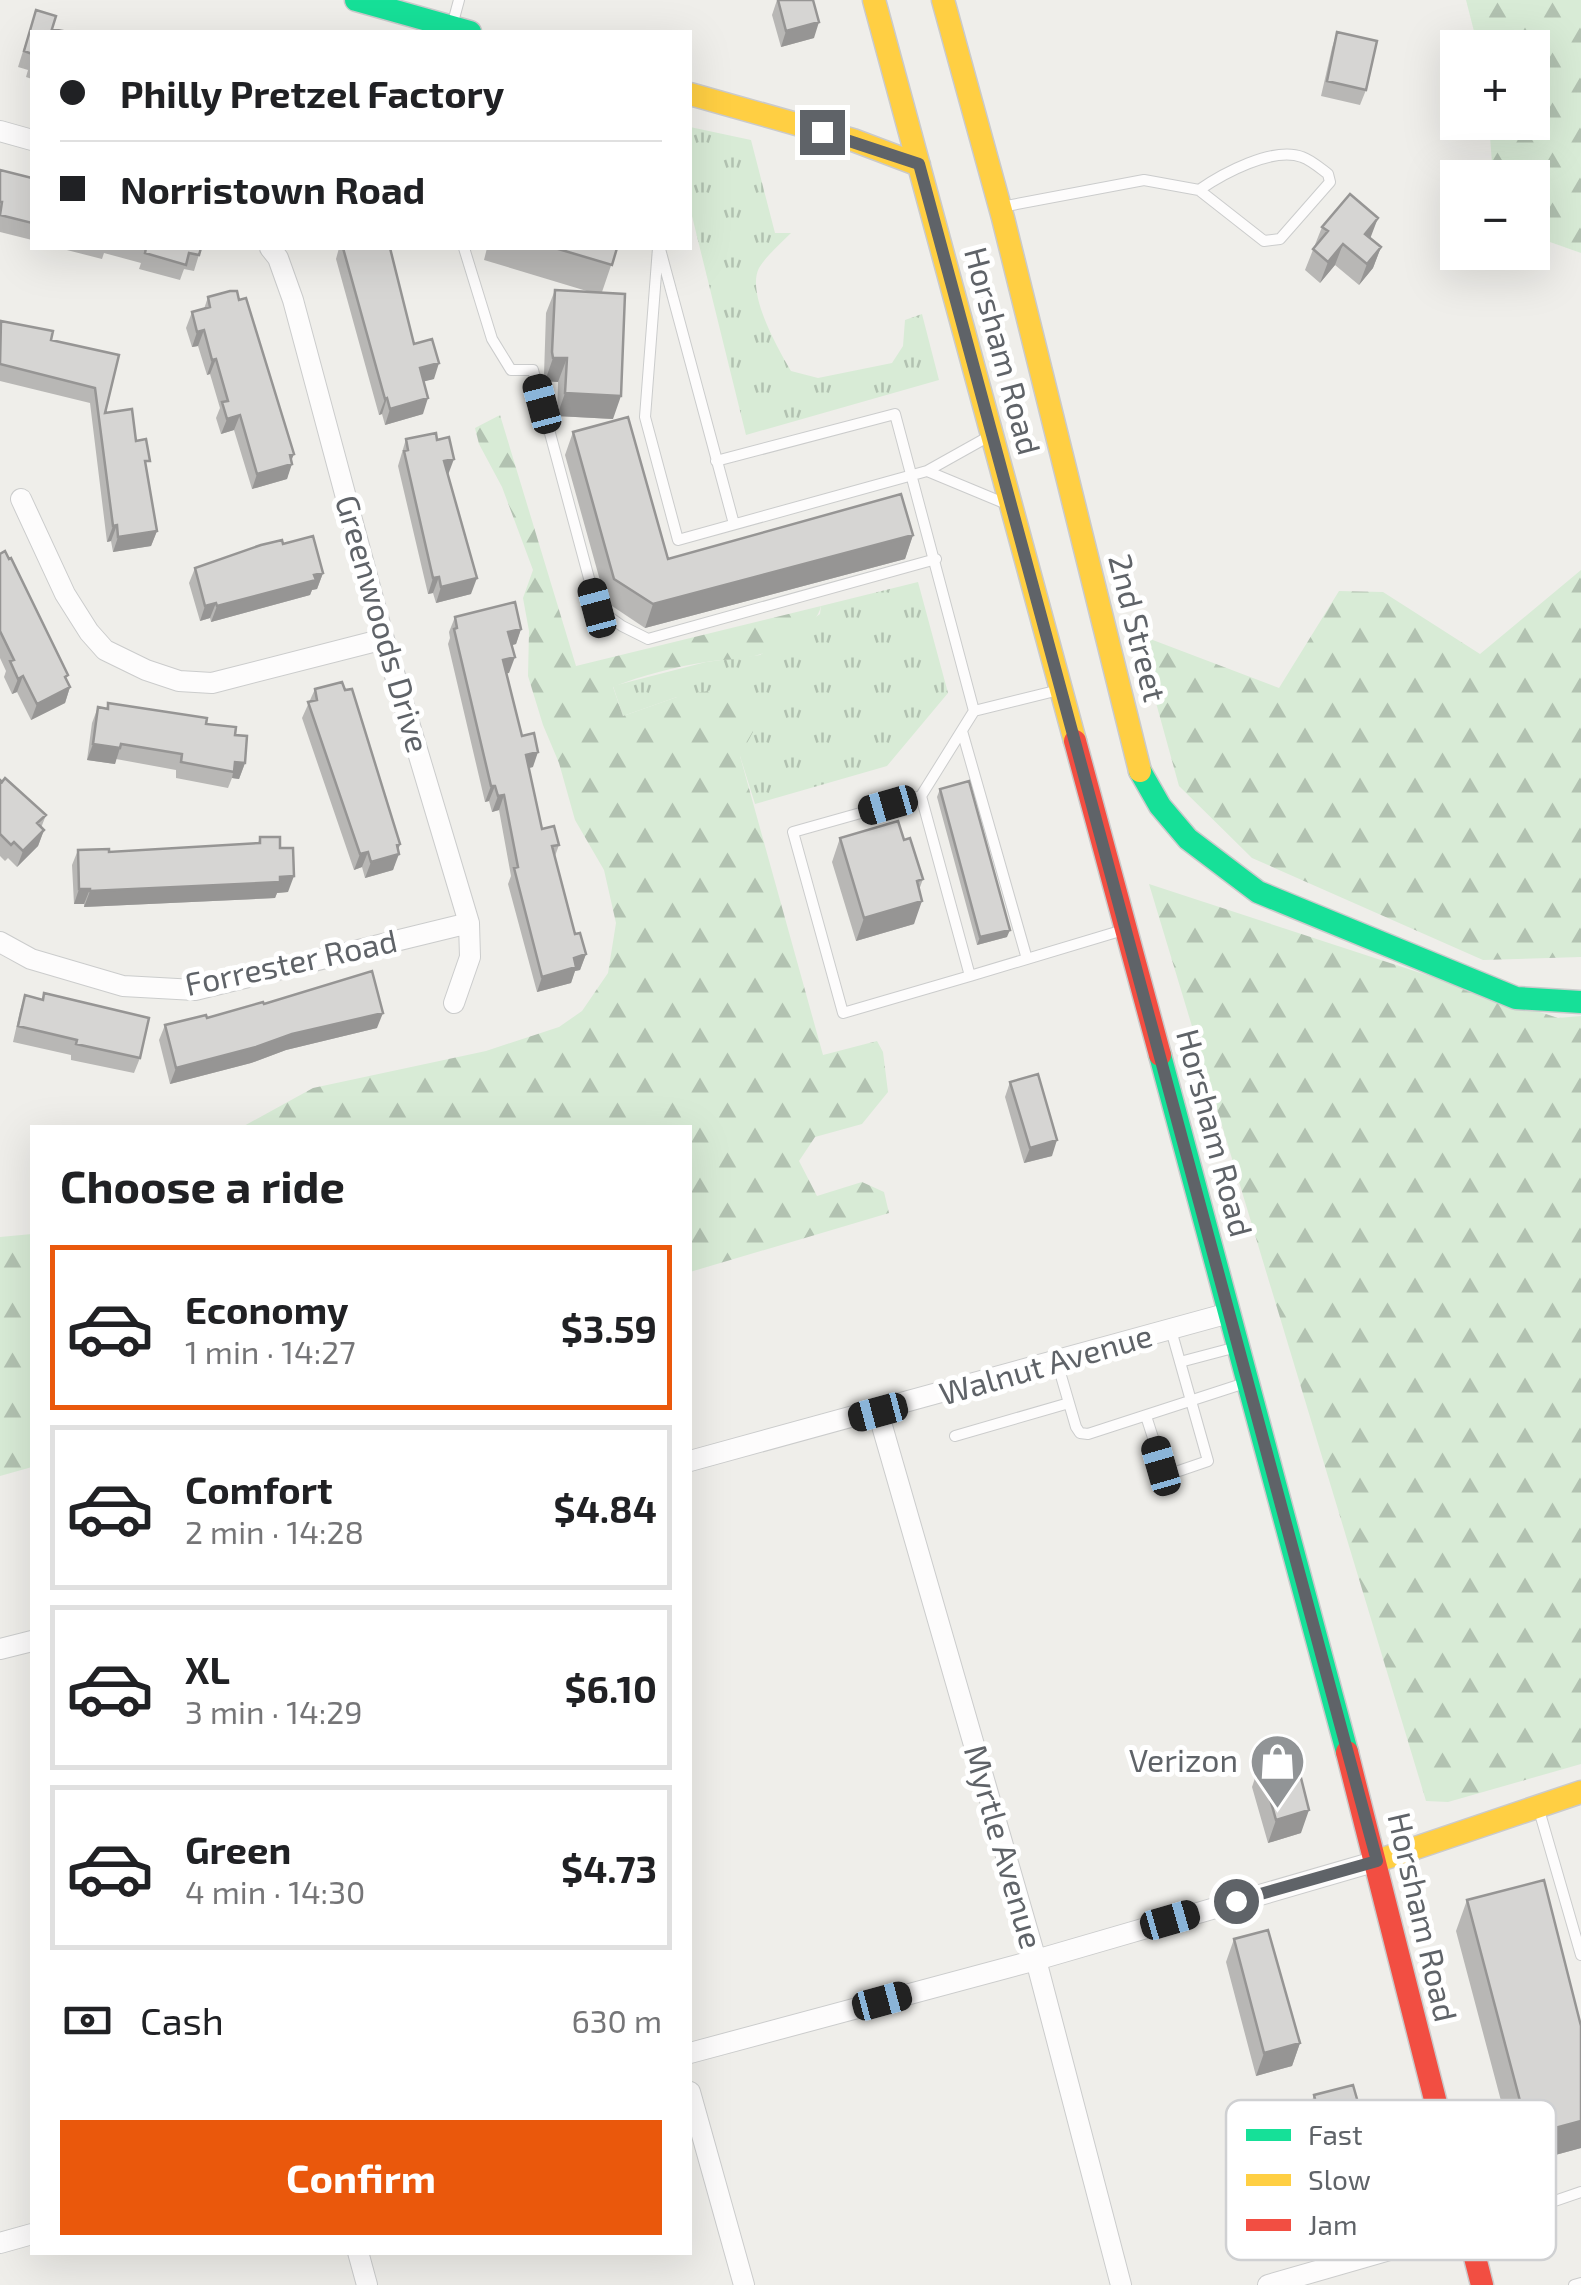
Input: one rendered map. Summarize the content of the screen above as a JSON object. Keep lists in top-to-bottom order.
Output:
{
  "streets": {
    "main road": ["Horsham Road", "2nd Street"],
    "street": [
      "Greenwoods Drive",
      "Forrester Road",
      "Walnut Avenue",
      "Myrtle Avenue"
    ]
  },
  "crossings": [
    ["Horsham Road", "Walnut Avenue"],
    ["Greenwoods Drive", "Forrester Road"],
    ["Walnut Avenue", "Myrtle Avenue"]
  ],
  "places": {
    "shop": ["Verizon"]
  },
  "legend": ["Fast", "Slow", "Jam"],
  "page": {
    "map_buttons": ["+", "−"],
    "banner": ["Philly Pretzel Factory", "Norristown Road"],
    "heading": "Choose a ride",
    "list": [
      {
        "name": "Economy",
        "note": "1 min · 14:27",
        "value": "$3.59"
      },
      {
        "name": "Comfort",
        "note": "2 min · 14:28",
        "value": "$4.84"
      },
      {
        "name": "XL",
        "note": "3 min · 14:29",
        "value": "$6.10"
      },
      {
        "name": "Green",
        "note": "4 min · 14:30",
        "value": "$4.73"
      }
    ],
    "pay": ["Cash", "630 m"],
    "buttons": "Confirm"
  }
}
